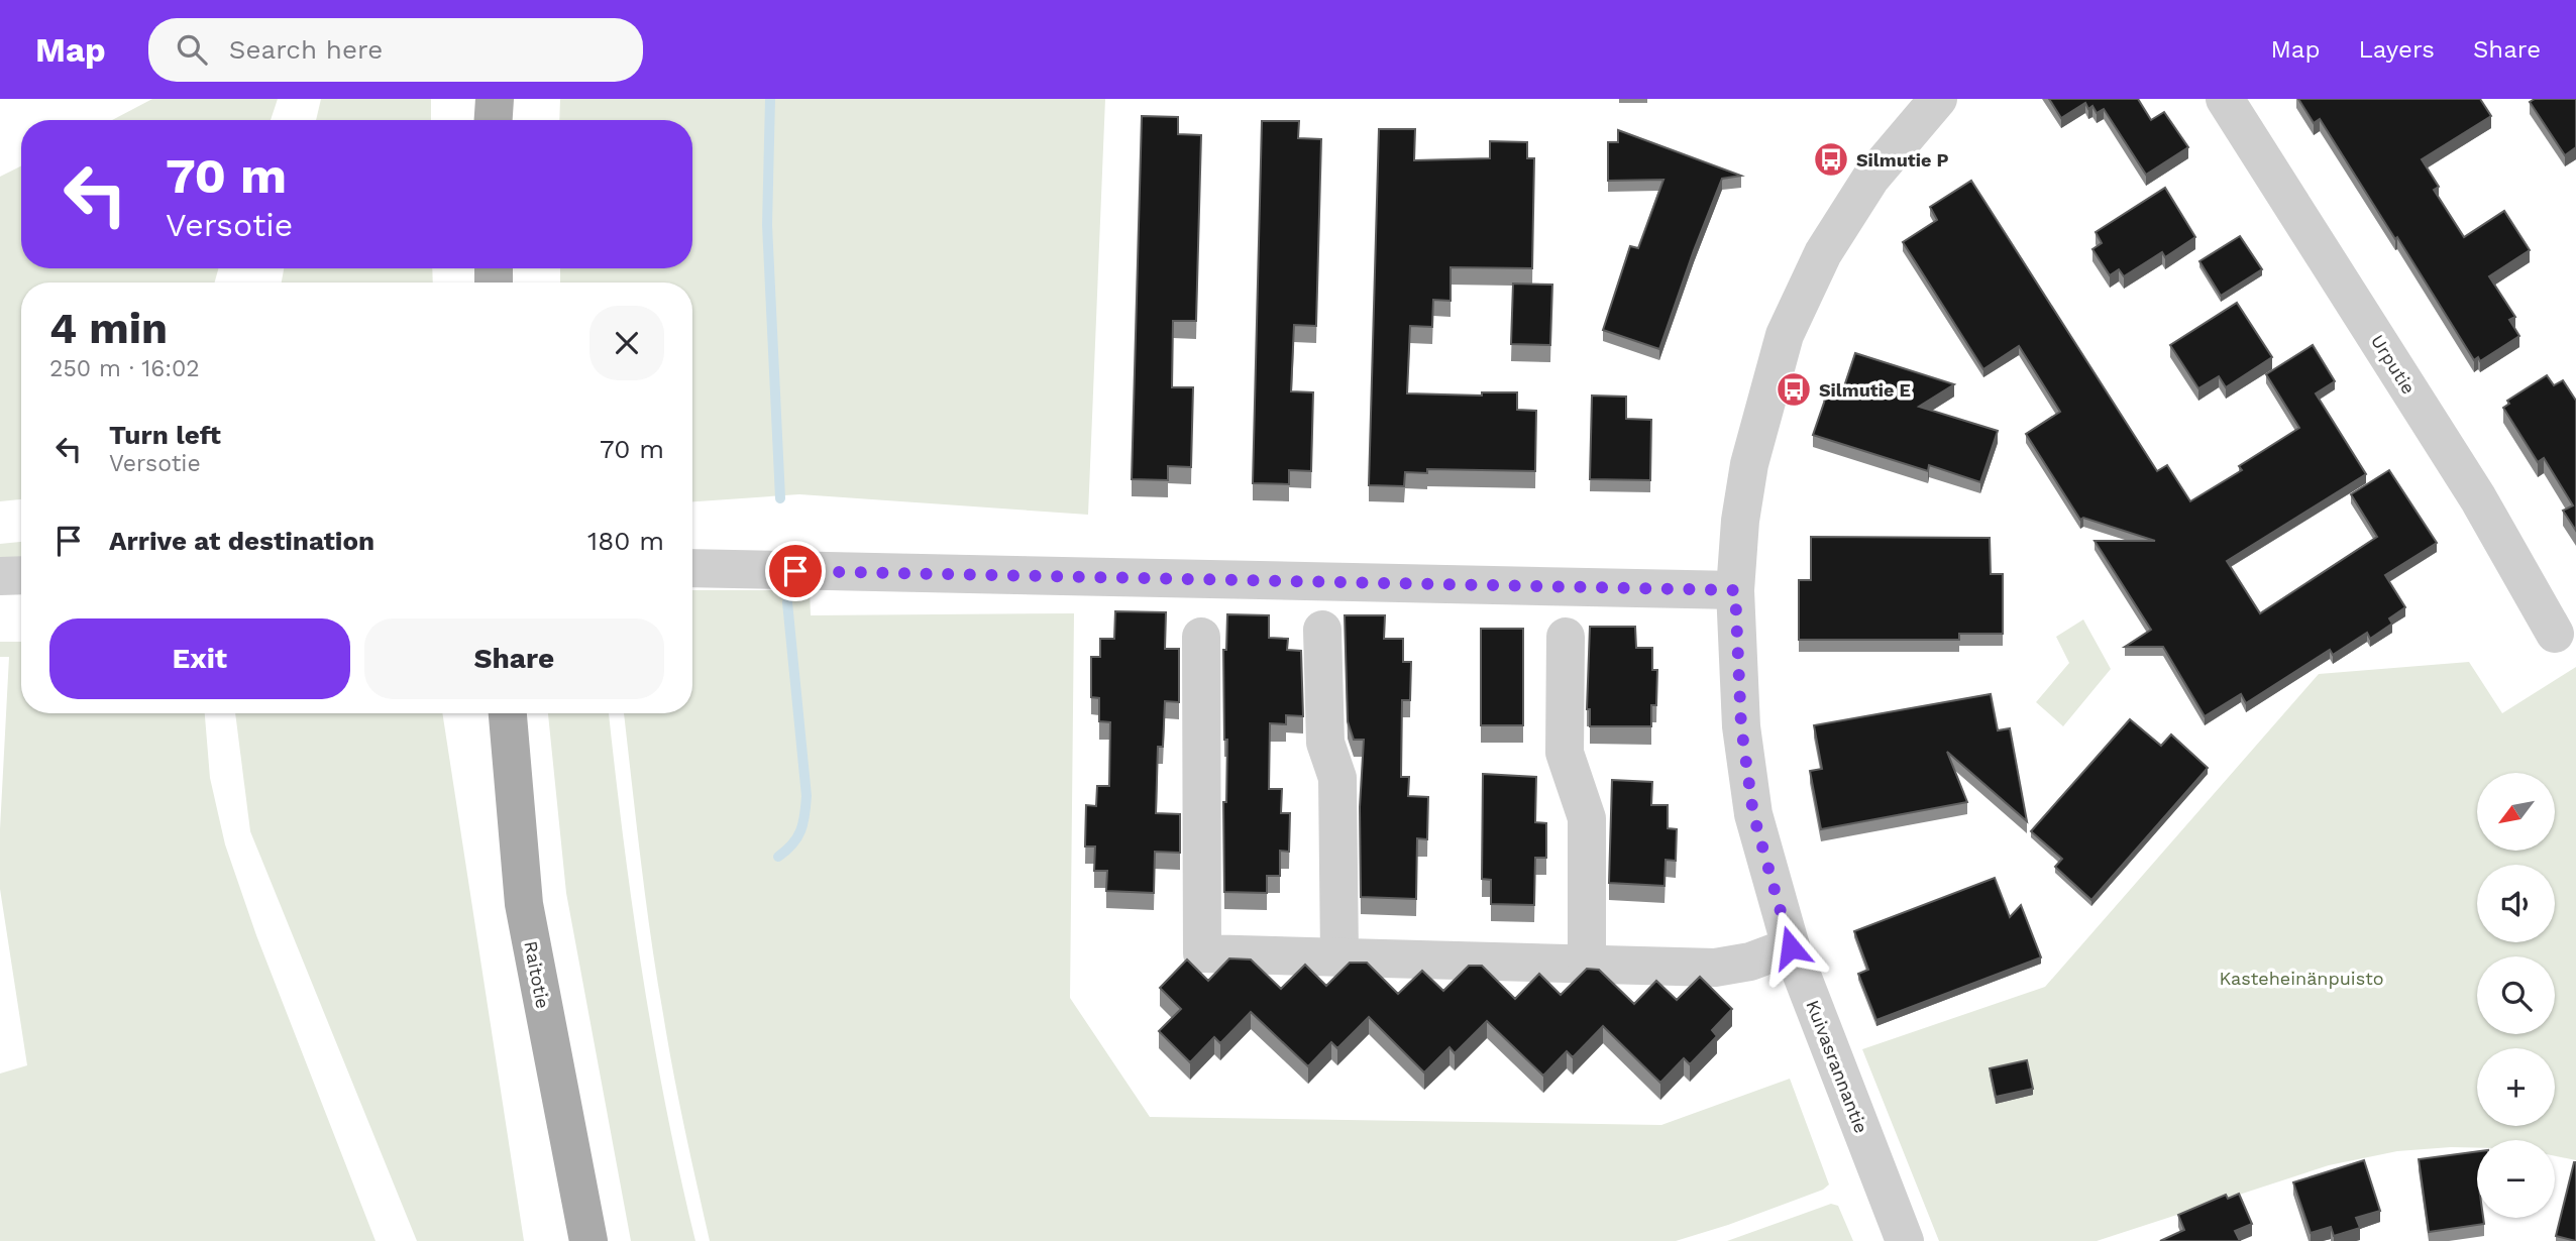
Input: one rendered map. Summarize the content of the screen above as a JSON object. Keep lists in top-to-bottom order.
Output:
{
  "streets": {
    "main road": ["Raitotie"],
    "street": ["Urputie", "Kuivasrannantie"]
  },
  "parks": ["Kasteheinänpuisto"],
  "places": {
    "bus stop": ["Silmutie P", "Silmutie E"]
  },
  "north": "bottom left",
  "page": {
    "header": "Map",
    "search": "Search here",
    "nav": ["Map", "Layers", "Share"],
    "turn": ["70 m", "Versotie"],
    "heading": ["4 min", "250 m · 16:02"],
    "list": [
      {
        "name": "Turn left",
        "note": "Versotie",
        "value": "70 m"
      },
      {
        "name": "Arrive at destination",
        "value": "180 m"
      }
    ],
    "buttons": ["Exit", "Share"],
    "map_buttons": ["+", "−"]
  }
}
